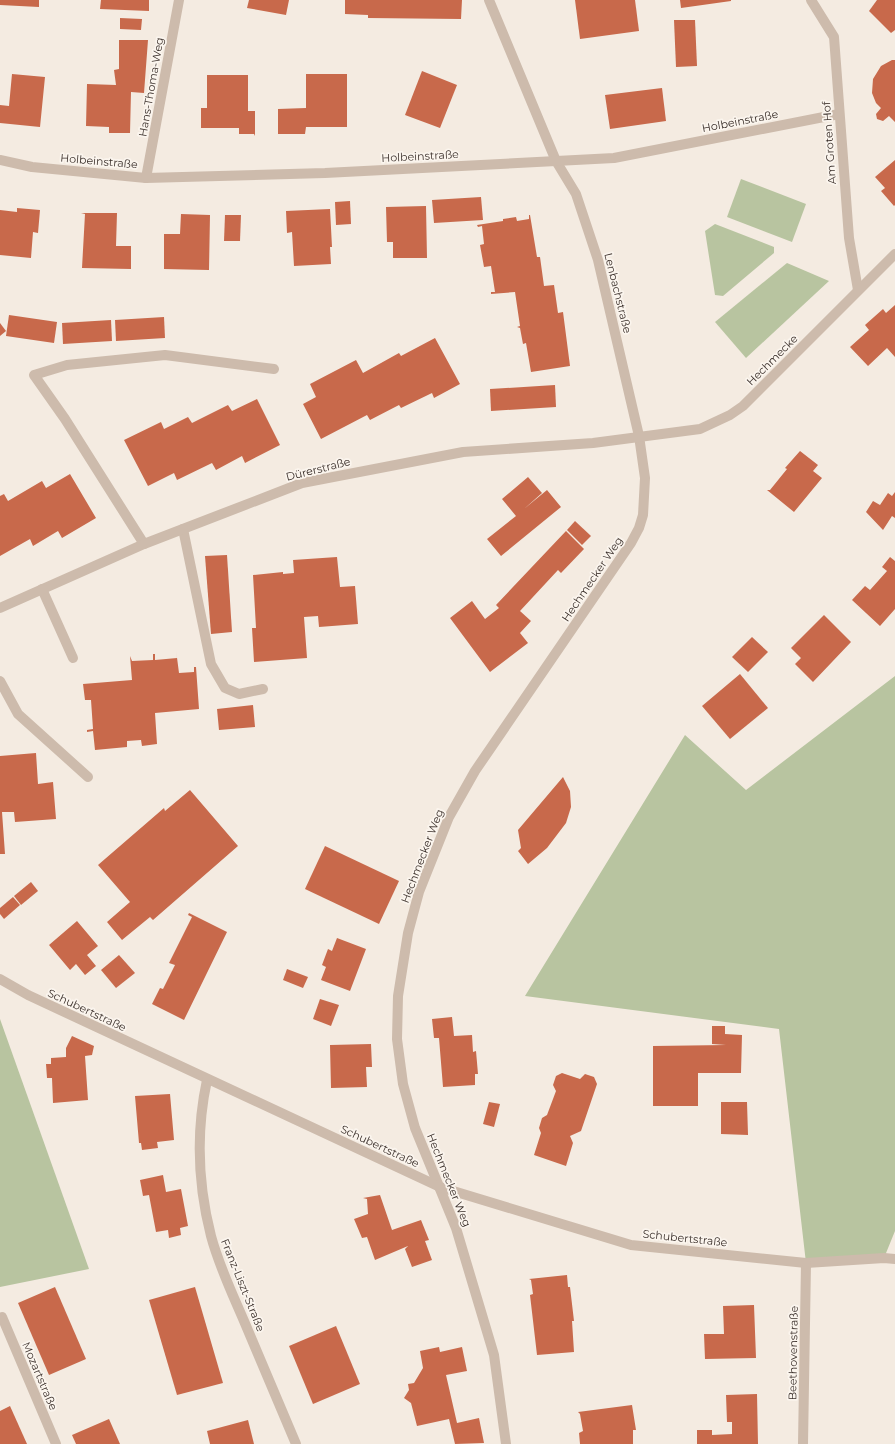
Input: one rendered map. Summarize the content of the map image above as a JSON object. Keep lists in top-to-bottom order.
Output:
{
  "streets": {
    "street": [
      "Hans-Thoma-Weg",
      "Holbeinstraße",
      "Am Groten Hof",
      "Lenbachstraße",
      "Hechmecke",
      "Dürerstraße",
      "Hechmecker Weg",
      "Schubertstraße",
      "Franz-Liszt-Straße",
      "Beethovenstraße",
      "Mozartstraße"
    ]
  },
  "crossings": [
    ["Hans-Thoma-Weg", "Holbeinstraße"],
    ["Holbeinstraße", "Am Groten Hof"],
    ["Holbeinstraße", "Lenbachstraße"],
    ["Am Groten Hof", "Hechmecke"],
    ["Lenbachstraße", "Hechmecke"],
    ["Lenbachstraße", "Dürerstraße"],
    ["Lenbachstraße", "Hechmecker Weg"],
    ["Hechmecke", "Dürerstraße"],
    ["Hechmecke", "Hechmecker Weg"],
    ["Dürerstraße", "Hechmecker Weg"],
    ["Hechmecker Weg", "Schubertstraße"],
    ["Schubertstraße", "Franz-Liszt-Straße"],
    ["Schubertstraße", "Beethovenstraße"]
  ]
}
